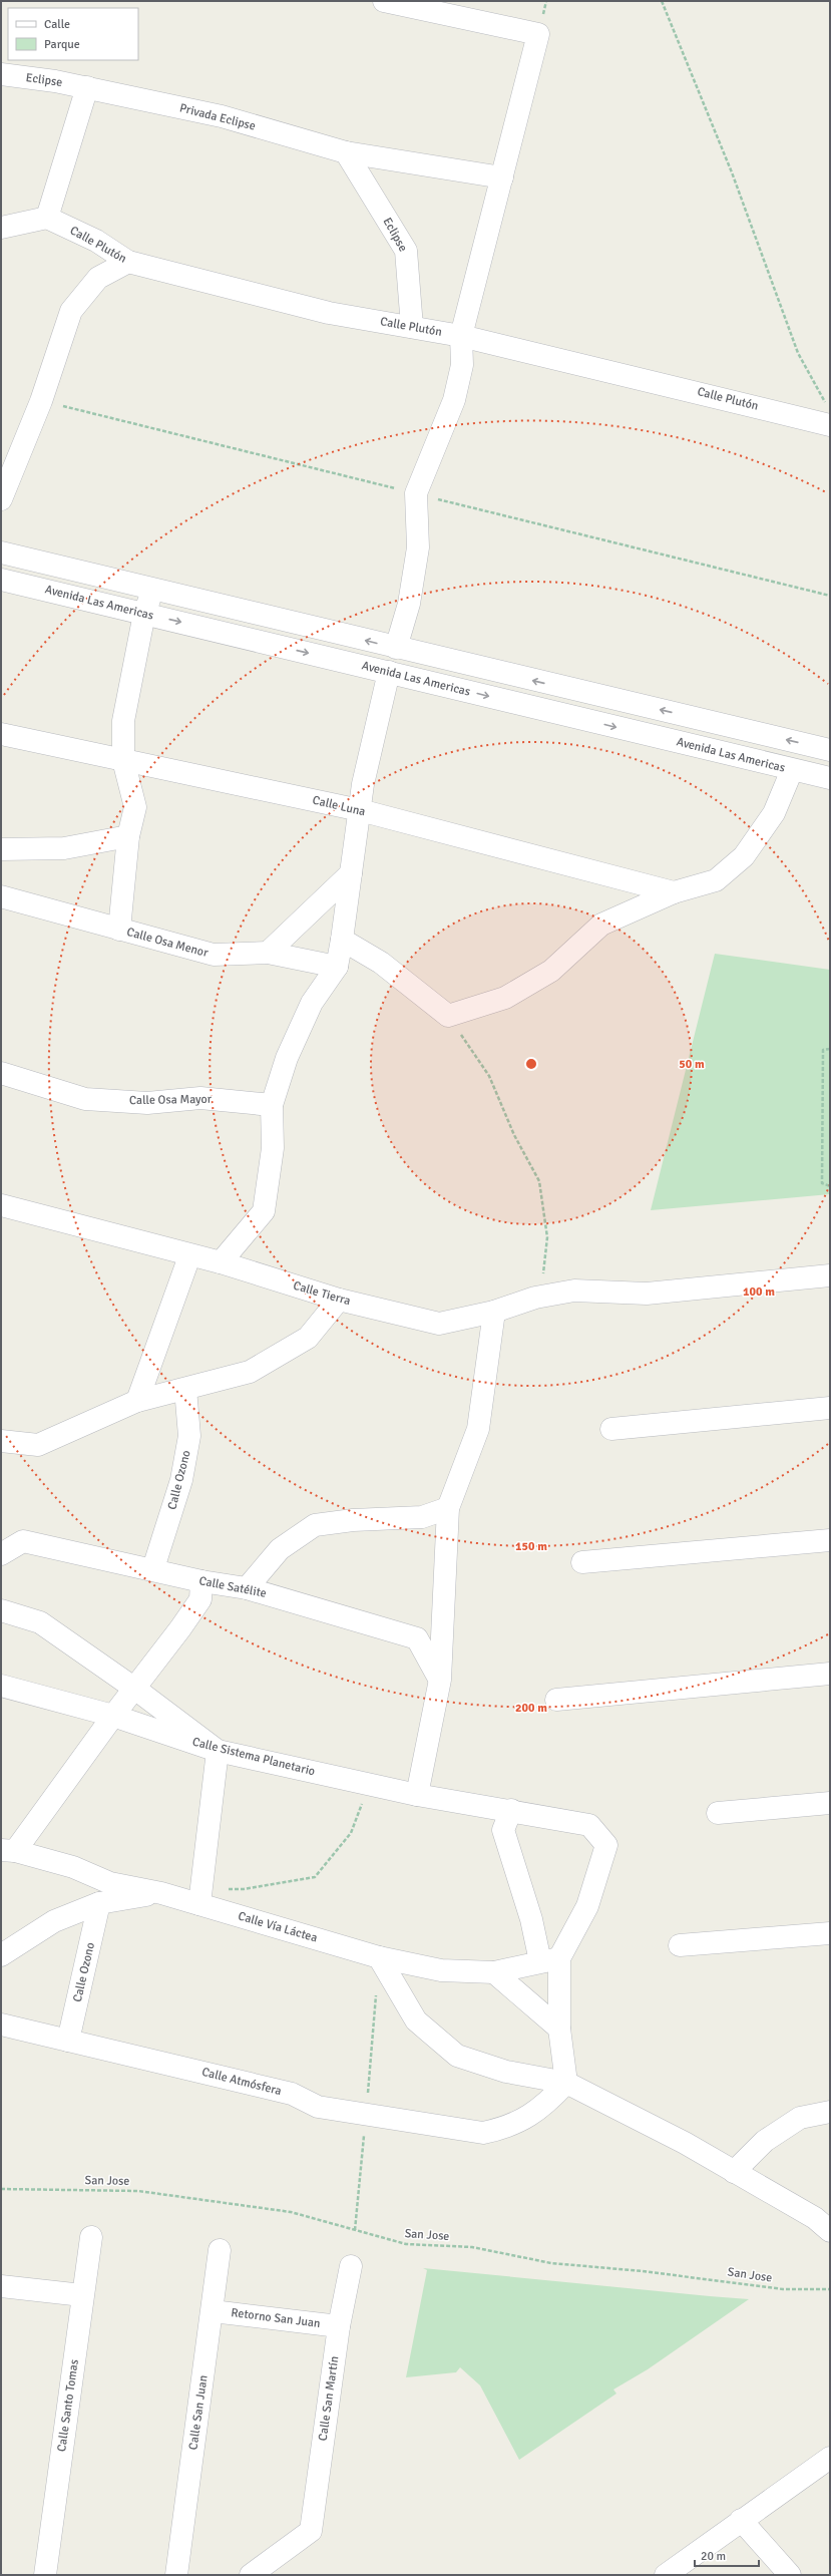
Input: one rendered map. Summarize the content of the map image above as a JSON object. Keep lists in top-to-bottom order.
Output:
{
  "streets": {
    "street": [
      "Eclipse",
      "Privada Eclipse",
      "Calle Plutón",
      "Avenida Las Americas",
      "Calle Luna",
      "Calle Osa Menor",
      "Calle Osa Mayor",
      "Calle Tierra",
      "Calle Ozono",
      "Calle Satélite",
      "Calle Sistema Planetario",
      "Calle Vía Láctea",
      "Calle Atmósfera",
      "Retorno San Juan",
      "Calle San Martín",
      "Calle Santo Tomas",
      "Calle San Juan"
    ],
    "path": ["San Jose"]
  },
  "crossings": [
    ["Eclipse", "Privada Eclipse"],
    ["Eclipse", "Calle Plutón"],
    ["Calle Ozono", "Calle Satélite"],
    ["Calle Ozono", "Calle Atmósfera"],
    ["Calle Sistema Planetario", "Calle Vía Láctea"],
    ["Retorno San Juan", "Calle San Martín"],
    ["Retorno San Juan", "Calle San Juan"]
  ],
  "legend": ["Calle", "Parque"],
  "scale_bar": "20 m",
  "rings": [
    "50 m",
    "100 m",
    "150 m",
    "200 m"
  ]
}
